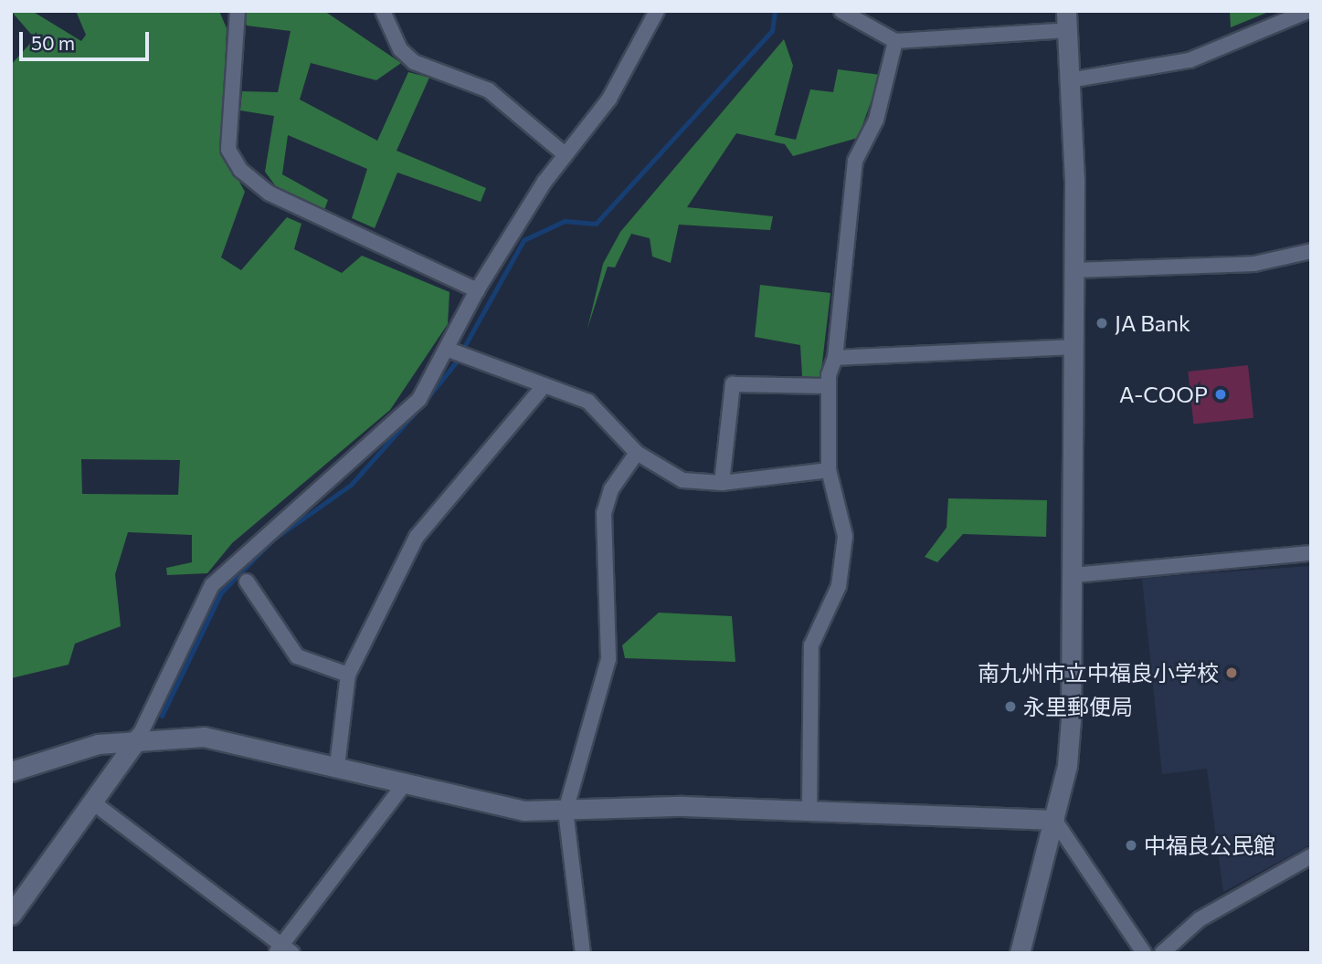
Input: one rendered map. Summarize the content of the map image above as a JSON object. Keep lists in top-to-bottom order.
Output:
{
  "places": [
    "JA Bank",
    "A-COOP",
    "南九州市立中福良小学校",
    "永里郵便局",
    "中福良公民館"
  ],
  "scale_bar": "50 m"
}
